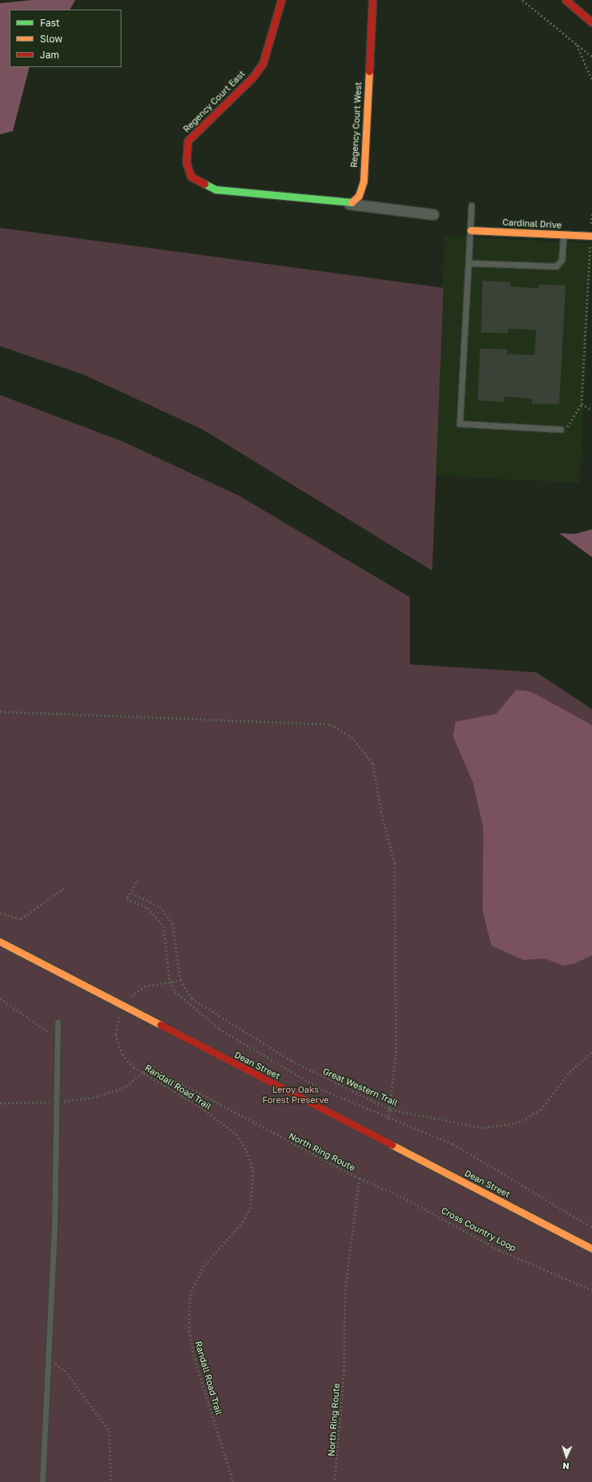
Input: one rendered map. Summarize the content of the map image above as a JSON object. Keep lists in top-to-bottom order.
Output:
{
  "streets": {
    "street": [
      "Regency Court East",
      "Regency Court West",
      "Cardinal Drive",
      "Dean Street"
    ],
    "path": [
      "Randall Road Trail",
      "Great Western Trail",
      "North Ring Route",
      "Cross Country Loop"
    ]
  },
  "crossings": [
    ["Regency Court East", "Regency Court West"],
    ["Randall Road Trail", "North Ring Route"],
    ["North Ring Route", "Cross Country Loop"]
  ],
  "parks": ["Leroy Oaks Forest Preserve"],
  "legend": ["Fast", "Slow", "Jam"],
  "north": "bottom"
}
